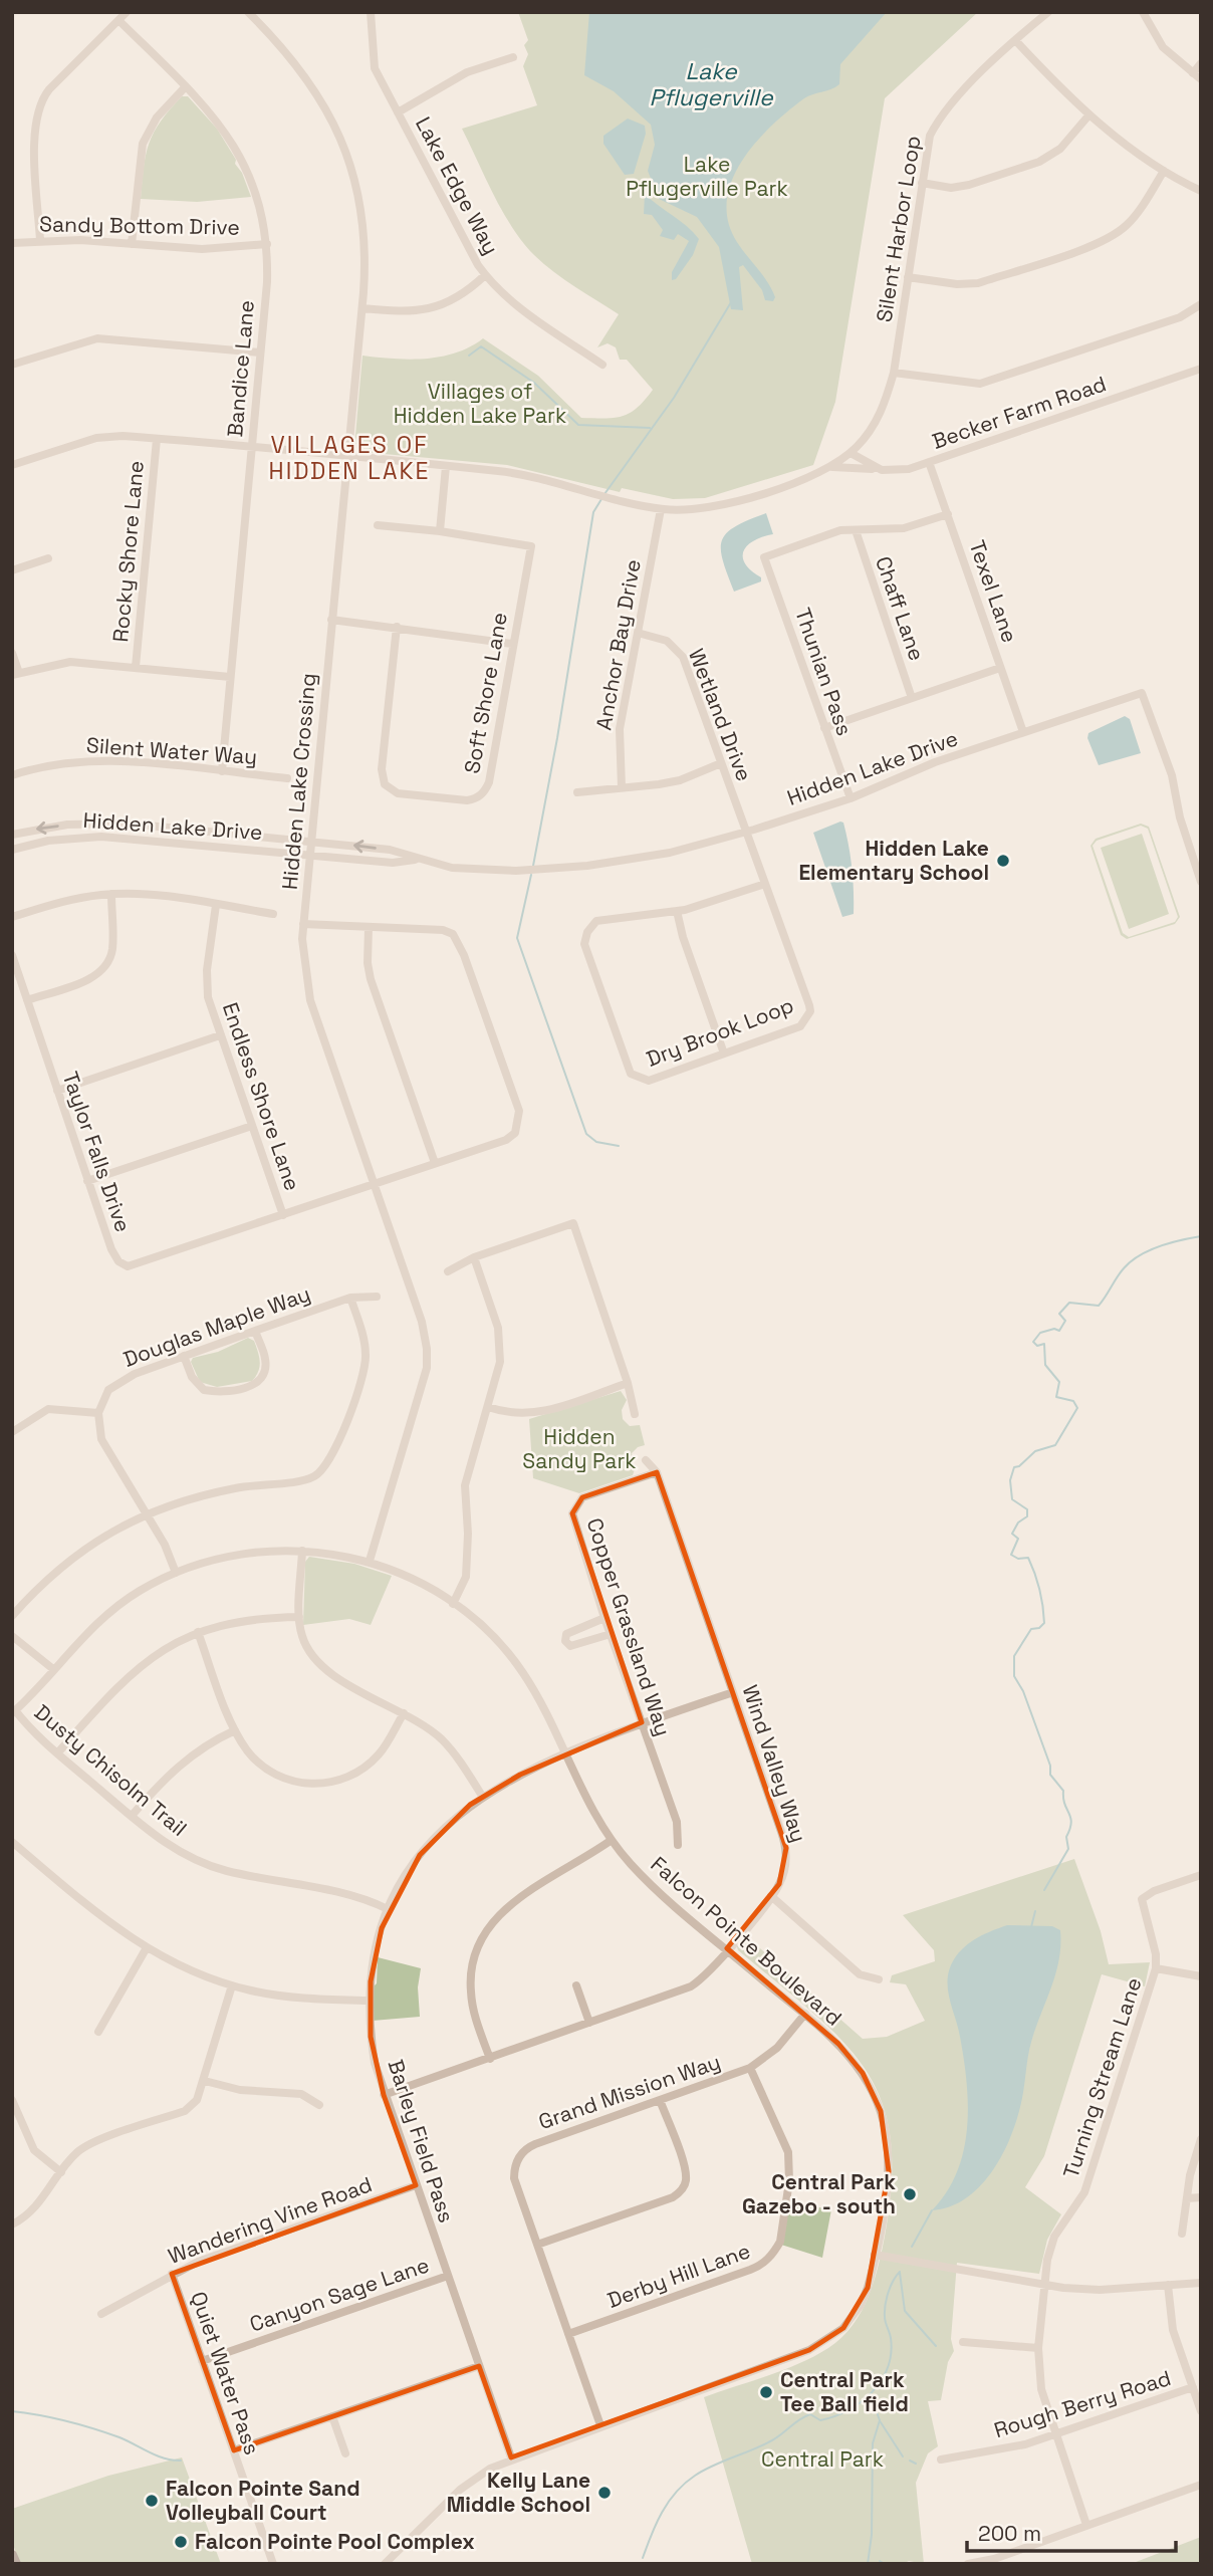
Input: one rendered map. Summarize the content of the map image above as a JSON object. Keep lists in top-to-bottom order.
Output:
{
  "streets": {
    "street": [
      "Lake Edge Way",
      "Sandy Bottom Drive",
      "Silent Harbor Loop",
      "Bandice Lane",
      "Becker Farm Road",
      "Rocky Shore Lane",
      "Texel Lane",
      "Chaff Lane",
      "Anchor Bay Drive",
      "Thunian Pass",
      "Soft Shore Lane",
      "Wetland Drive",
      "Silent Water Way",
      "Hidden Lake Drive",
      "Hidden Lake Crossing",
      "Dry Brook Loop",
      "Endless Shore Lane",
      "Taylor Falls Drive",
      "Douglas Maple Way",
      "Copper Grassland Way",
      "Wind Valley Way",
      "Dusty Chisolm Trail",
      "Falcon Pointe Boulevard",
      "Turning Stream Lane",
      "Grand Mission Way",
      "Barley Field Pass",
      "Wandering Vine Road",
      "Derby Hill Lane",
      "Canyon Sage Lane",
      "Quiet Water Pass",
      "Rough Berry Road"
    ]
  },
  "crossings": [
    ["Sandy Bottom Drive", "Bandice Lane"],
    ["Silent Harbor Loop", "Bandice Lane"],
    ["Silent Harbor Loop", "Becker Farm Road"],
    ["Silent Harbor Loop", "Rocky Shore Lane"],
    ["Silent Harbor Loop", "Anchor Bay Drive"],
    ["Silent Harbor Loop", "Hidden Lake Crossing"],
    ["Bandice Lane", "Silent Water Way"],
    ["Becker Farm Road", "Texel Lane"],
    ["Texel Lane", "Hidden Lake Drive"],
    ["Chaff Lane", "Thunian Pass"],
    ["Anchor Bay Drive", "Wetland Drive"],
    ["Thunian Pass", "Hidden Lake Drive"],
    ["Wetland Drive", "Hidden Lake Drive"],
    ["Wetland Drive", "Dry Brook Loop"],
    ["Hidden Lake Drive", "Hidden Lake Crossing"],
    ["Hidden Lake Drive", "Dry Brook Loop"],
    ["Hidden Lake Crossing", "Taylor Falls Drive"],
    ["Hidden Lake Crossing", "Falcon Pointe Boulevard"],
    ["Endless Shore Lane", "Taylor Falls Drive"],
    ["Copper Grassland Way", "Wind Valley Way"],
    ["Copper Grassland Way", "Barley Field Pass"],
    ["Wind Valley Way", "Falcon Pointe Boulevard"],
    ["Wind Valley Way", "Barley Field Pass"],
    ["Dusty Chisolm Trail", "Falcon Pointe Boulevard"],
    ["Dusty Chisolm Trail", "Barley Field Pass"],
    ["Falcon Pointe Boulevard", "Grand Mission Way"],
    ["Falcon Pointe Boulevard", "Barley Field Pass"],
    ["Turning Stream Lane", "Rough Berry Road"],
    ["Grand Mission Way", "Derby Hill Lane"],
    ["Barley Field Pass", "Wandering Vine Road"],
    ["Barley Field Pass", "Canyon Sage Lane"],
    ["Wandering Vine Road", "Quiet Water Pass"],
    ["Canyon Sage Lane", "Quiet Water Pass"]
  ],
  "districts": ["VILLAGES OF HIDDEN LAKE"],
  "water": ["Lake Pflugerville"],
  "parks": [
    "Lake Pflugerville Park",
    "Villages of Hidden Lake Park",
    "Hidden Sandy Park",
    "Central Park"
  ],
  "places": [
    "Hidden Lake Elementary School",
    "Central Park Gazebo - south",
    "Central Park Tee Ball field",
    "Kelly Lane Middle School",
    "Falcon Pointe Sand Volleyball Court",
    "Falcon Pointe Pool Complex"
  ],
  "scale_bar": "200 m"
}
